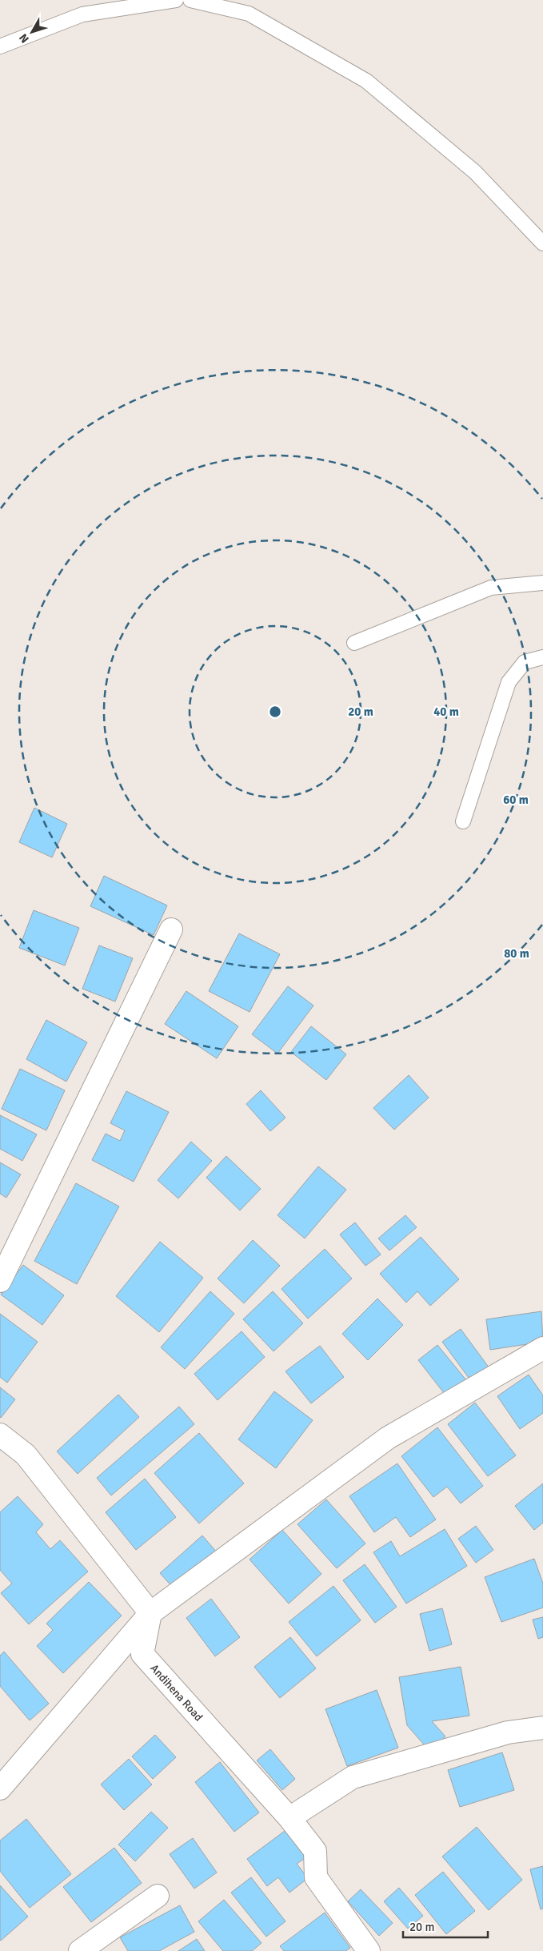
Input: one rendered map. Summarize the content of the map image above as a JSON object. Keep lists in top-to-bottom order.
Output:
{
  "streets": {
    "street": ["Andihena Road"]
  },
  "scale_bar": "20 m",
  "north": "bottom left",
  "rings": [
    "20 m",
    "40 m",
    "60 m",
    "80 m"
  ]
}
